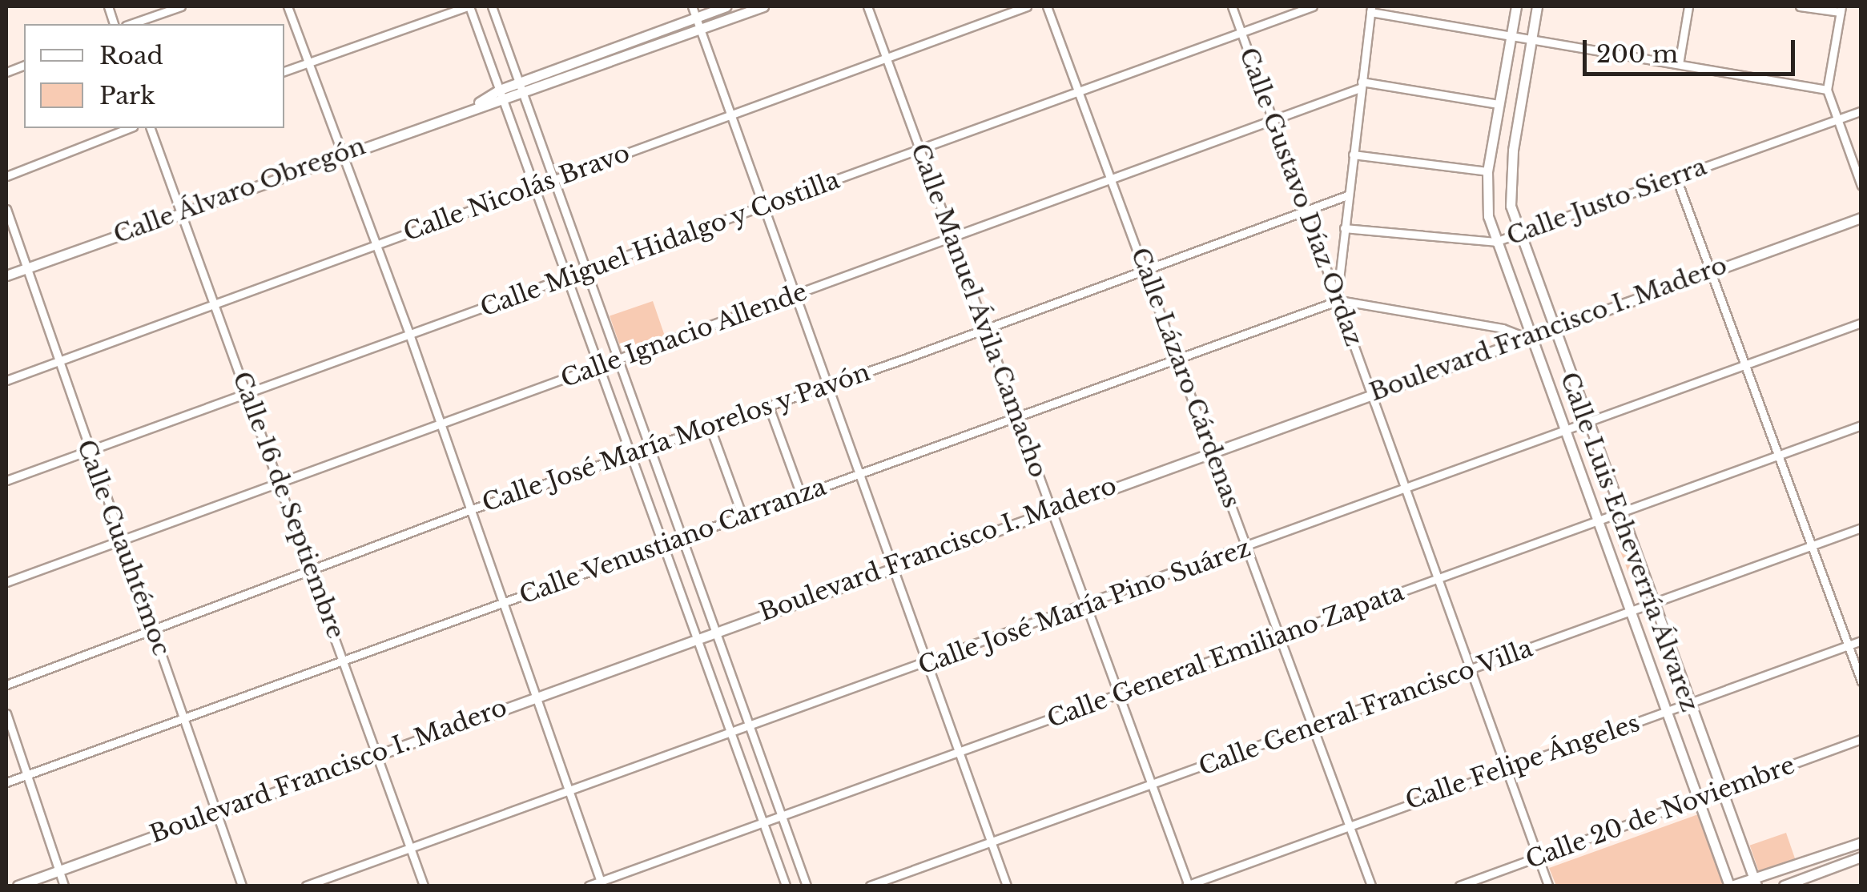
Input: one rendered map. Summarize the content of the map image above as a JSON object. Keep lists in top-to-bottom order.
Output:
{
  "streets": {
    "street": [
      "Calle Álvaro Obregón",
      "Calle Nicolás Bravo",
      "Calle Gustavo Díaz Ordaz",
      "Calle Justo Sierra",
      "Calle Miguel Hidalgo y Costilla",
      "Calle Manuel Ávila Camacho",
      "Boulevard Francisco I. Madero",
      "Calle Ignacio Allende",
      "Calle Lázaro Cárdenas",
      "Calle José María Morelos y Pavón",
      "Calle 16 de Septiembre",
      "Calle Venustiano Carranza",
      "Calle Luis Echeverría Álvarez",
      "Calle Cuauhtémoc",
      "Calle José María Pino Suárez",
      "Calle General Emiliano Zapata",
      "Calle General Francisco Villa",
      "Calle Felipe Ángeles",
      "Calle 20 de Noviembre"
    ]
  },
  "crossings": [
    ["Calle Álvaro Obregón", "Calle 16 de Septiembre"],
    ["Calle Álvaro Obregón", "Calle Cuauhtémoc"],
    ["Calle Nicolás Bravo", "Calle Manuel Ávila Camacho"],
    ["Calle Nicolás Bravo", "Calle 16 de Septiembre"],
    ["Calle Nicolás Bravo", "Calle Cuauhtémoc"],
    ["Calle Gustavo Díaz Ordaz", "Calle Miguel Hidalgo y Costilla"],
    ["Calle Gustavo Díaz Ordaz", "Boulevard Francisco I. Madero"],
    ["Calle Gustavo Díaz Ordaz", "Calle Ignacio Allende"],
    ["Calle Gustavo Díaz Ordaz", "Calle José María Morelos y Pavón"],
    ["Calle Gustavo Díaz Ordaz", "Calle Venustiano Carranza"],
    ["Calle Gustavo Díaz Ordaz", "Calle José María Pino Suárez"],
    ["Calle Gustavo Díaz Ordaz", "Calle General Emiliano Zapata"],
    ["Calle Gustavo Díaz Ordaz", "Calle General Francisco Villa"],
    ["Calle Gustavo Díaz Ordaz", "Calle Felipe Ángeles"],
    ["Calle Gustavo Díaz Ordaz", "Calle 20 de Noviembre"],
    ["Calle Justo Sierra", "Calle Luis Echeverría Álvarez"],
    ["Calle Miguel Hidalgo y Costilla", "Calle Manuel Ávila Camacho"],
    ["Calle Miguel Hidalgo y Costilla", "Calle Lázaro Cárdenas"],
    ["Calle Miguel Hidalgo y Costilla", "Calle 16 de Septiembre"],
    ["Calle Miguel Hidalgo y Costilla", "Calle Cuauhtémoc"],
    ["Calle Manuel Ávila Camacho", "Boulevard Francisco I. Madero"],
    ["Calle Manuel Ávila Camacho", "Calle Ignacio Allende"],
    ["Calle Manuel Ávila Camacho", "Calle José María Morelos y Pavón"],
    ["Calle Manuel Ávila Camacho", "Calle Venustiano Carranza"],
    ["Calle Manuel Ávila Camacho", "Calle José María Pino Suárez"],
    ["Calle Manuel Ávila Camacho", "Calle General Emiliano Zapata"],
    ["Calle Manuel Ávila Camacho", "Calle General Francisco Villa"],
    ["Calle Manuel Ávila Camacho", "Calle Felipe Ángeles"],
    ["Boulevard Francisco I. Madero", "Calle Lázaro Cárdenas"],
    ["Boulevard Francisco I. Madero", "Calle 16 de Septiembre"],
    ["Boulevard Francisco I. Madero", "Calle Luis Echeverría Álvarez"],
    ["Boulevard Francisco I. Madero", "Calle Cuauhtémoc"],
    ["Calle Ignacio Allende", "Calle Lázaro Cárdenas"],
    ["Calle Ignacio Allende", "Calle 16 de Septiembre"],
    ["Calle Ignacio Allende", "Calle Cuauhtémoc"],
    ["Calle Lázaro Cárdenas", "Calle José María Morelos y Pavón"],
    ["Calle Lázaro Cárdenas", "Calle Venustiano Carranza"],
    ["Calle Lázaro Cárdenas", "Calle José María Pino Suárez"],
    ["Calle Lázaro Cárdenas", "Calle General Emiliano Zapata"],
    ["Calle Lázaro Cárdenas", "Calle General Francisco Villa"],
    ["Calle Lázaro Cárdenas", "Calle Felipe Ángeles"],
    ["Calle José María Morelos y Pavón", "Calle 16 de Septiembre"],
    ["Calle José María Morelos y Pavón", "Calle Cuauhtémoc"],
    ["Calle 16 de Septiembre", "Calle Venustiano Carranza"],
    ["Calle 16 de Septiembre", "Calle José María Pino Suárez"],
    ["Calle Venustiano Carranza", "Calle Cuauhtémoc"],
    ["Calle Luis Echeverría Álvarez", "Calle José María Pino Suárez"],
    ["Calle Luis Echeverría Álvarez", "Calle General Emiliano Zapata"],
    ["Calle Luis Echeverría Álvarez", "Calle General Francisco Villa"],
    ["Calle Luis Echeverría Álvarez", "Calle Felipe Ángeles"],
    ["Calle Luis Echeverría Álvarez", "Calle 20 de Noviembre"]
  ],
  "legend": ["Road", "Park"],
  "scale_bar": "200 m"
}
